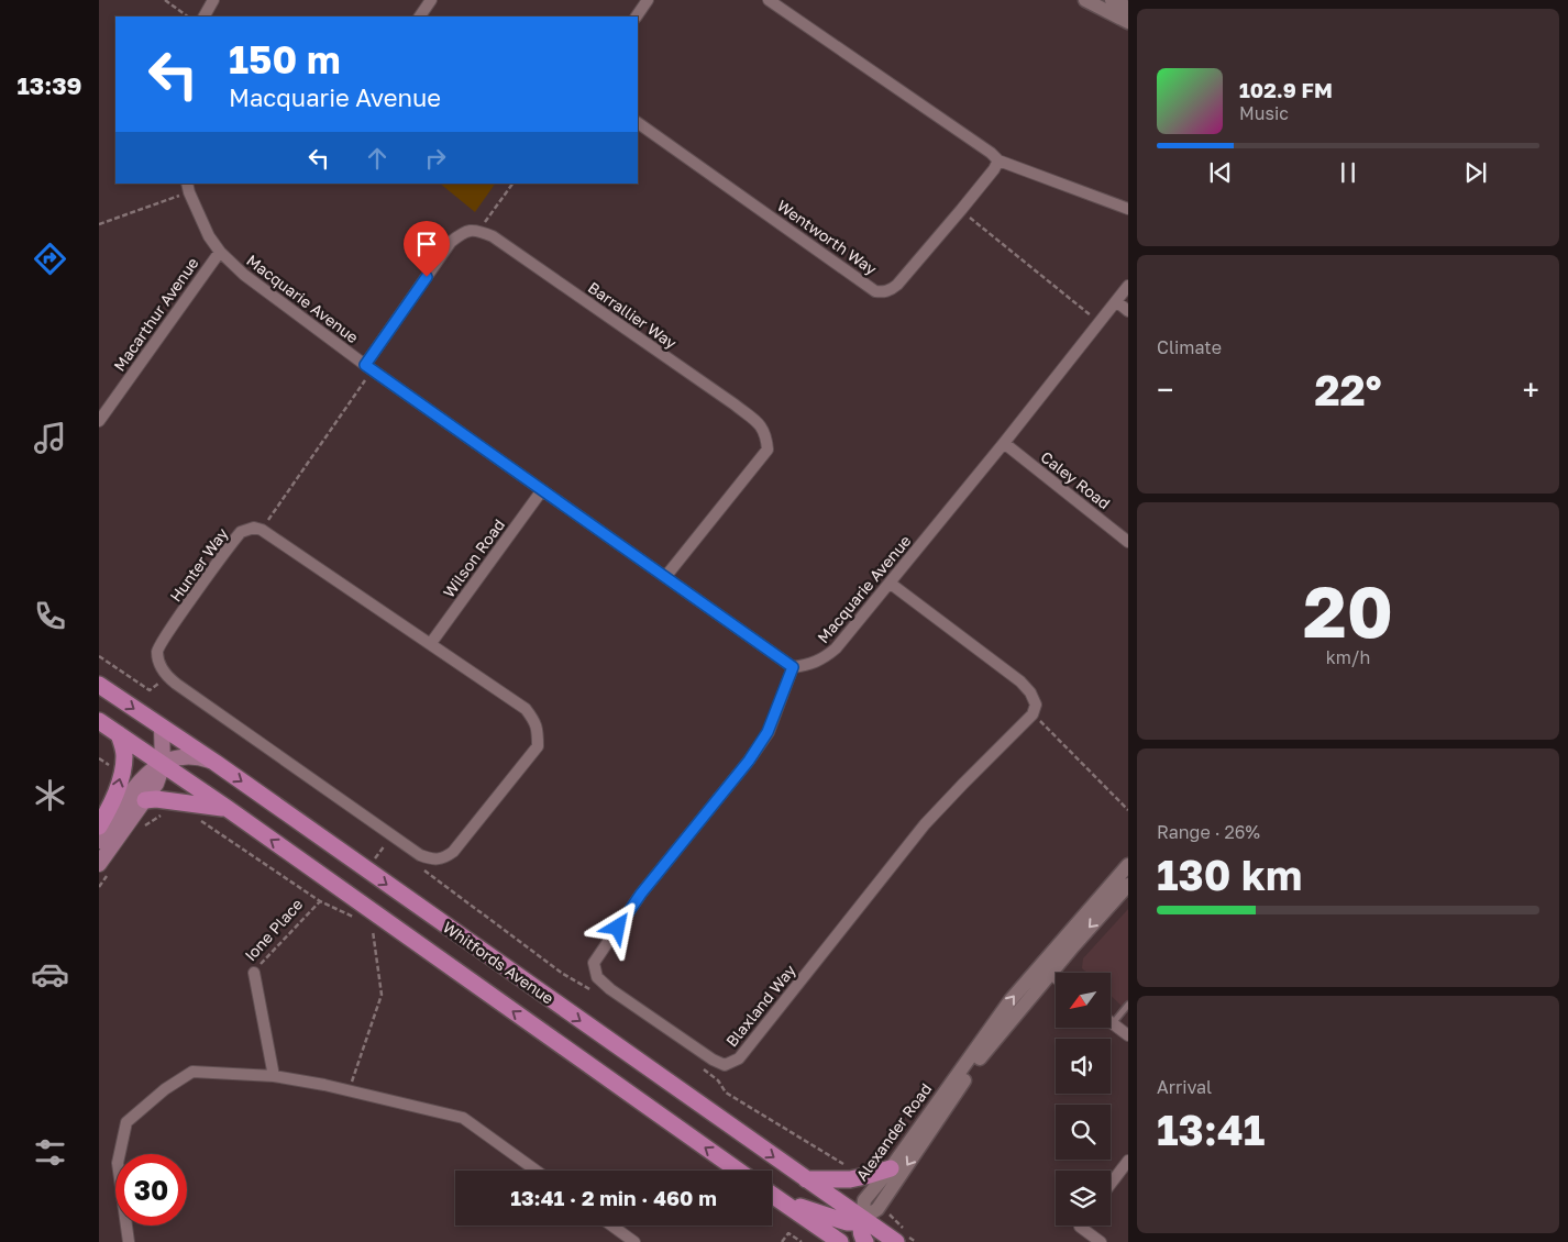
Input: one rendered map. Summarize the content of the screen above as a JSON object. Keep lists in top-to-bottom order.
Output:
{
  "streets": {
    "main road": ["Whitfords Avenue"],
    "street": [
      "Wentworth Way",
      "Macquarie Avenue",
      "Macarthur Avenue",
      "Barrallier Way",
      "Caley Road",
      "Wilson Road",
      "Hunter Way",
      "Ione Place",
      "Blaxland Way",
      "Alexander Road"
    ]
  },
  "crossings": [
    ["Macquarie Avenue", "Macarthur Avenue"],
    ["Macquarie Avenue", "Barrallier Way"],
    ["Macquarie Avenue", "Caley Road"],
    ["Macquarie Avenue", "Wilson Road"],
    ["Macquarie Avenue", "Blaxland Way"],
    ["Wilson Road", "Hunter Way"],
    ["Whitfords Avenue", "Alexander Road"]
  ],
  "north": "bottom left",
  "page": {
    "tabs": "13:39",
    "turn": ["150 m", "Macquarie Avenue"],
    "song": ["102.9 FM", "Music"],
    "tile": [
      "Climate",
      ["20", "km/h"],
      ["Range · 26%", "130 km"],
      ["Arrival", "13:41"]
    ],
    "heat": ["−", "22°", "+"],
    "limit": "30",
    "trip": "13:41 · 2 min · 460 m"
  }
}
